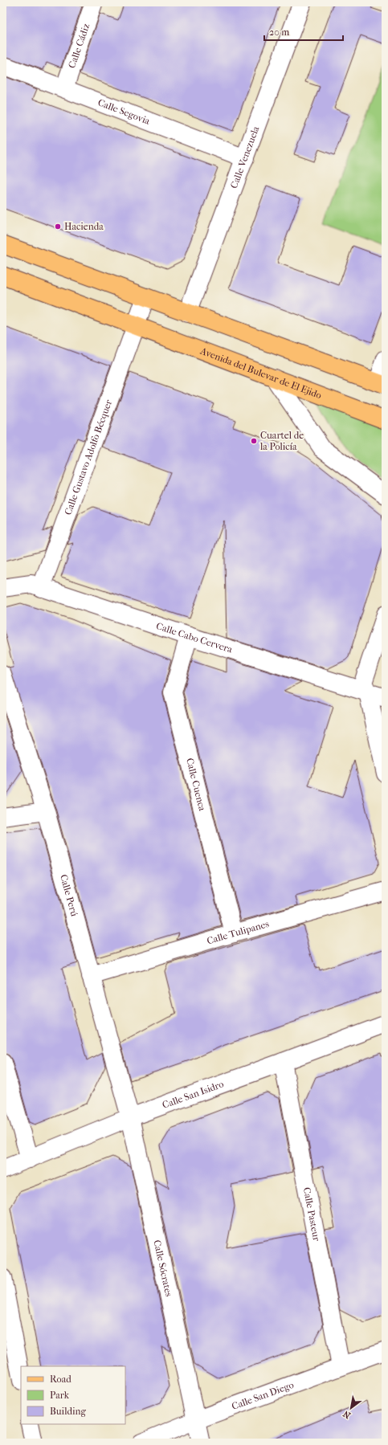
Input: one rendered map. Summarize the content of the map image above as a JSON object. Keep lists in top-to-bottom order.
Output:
{
  "streets": {
    "main road": ["Avenida del Bulevar de El Ejido"],
    "street": [
      "Calle Cádiz",
      "Calle Segovia",
      "Calle Venezuela",
      "Calle Gustavo Adolfo Bécquer",
      "Calle Cabo Cervera",
      "Calle Cuenca",
      "Calle Perú",
      "Calle Tulipanes",
      "Calle San Isidro",
      "Calle Pasteur",
      "Calle Sócrates",
      "Calle San Diego"
    ]
  },
  "crossings": [
    ["Calle Cádiz", "Calle Segovia"],
    ["Calle Segovia", "Calle Venezuela"],
    ["Avenida del Bulevar de El Ejido", "Calle Gustavo Adolfo Bécquer"],
    ["Calle Gustavo Adolfo Bécquer", "Calle Cabo Cervera"],
    ["Calle Cabo Cervera", "Calle Cuenca"],
    ["Calle Cuenca", "Calle Tulipanes"],
    ["Calle Perú", "Calle Tulipanes"],
    ["Calle Perú", "Calle San Isidro"],
    ["Calle Perú", "Calle Sócrates"],
    ["Calle San Isidro", "Calle Pasteur"],
    ["Calle San Isidro", "Calle Sócrates"],
    ["Calle Pasteur", "Calle San Diego"],
    ["Calle Sócrates", "Calle San Diego"]
  ],
  "places": ["Hacienda", "Cuartel de la Policía"],
  "legend": ["Road", "Park", "Building"],
  "scale_bar": "20 m",
  "north": "bottom left"
}
